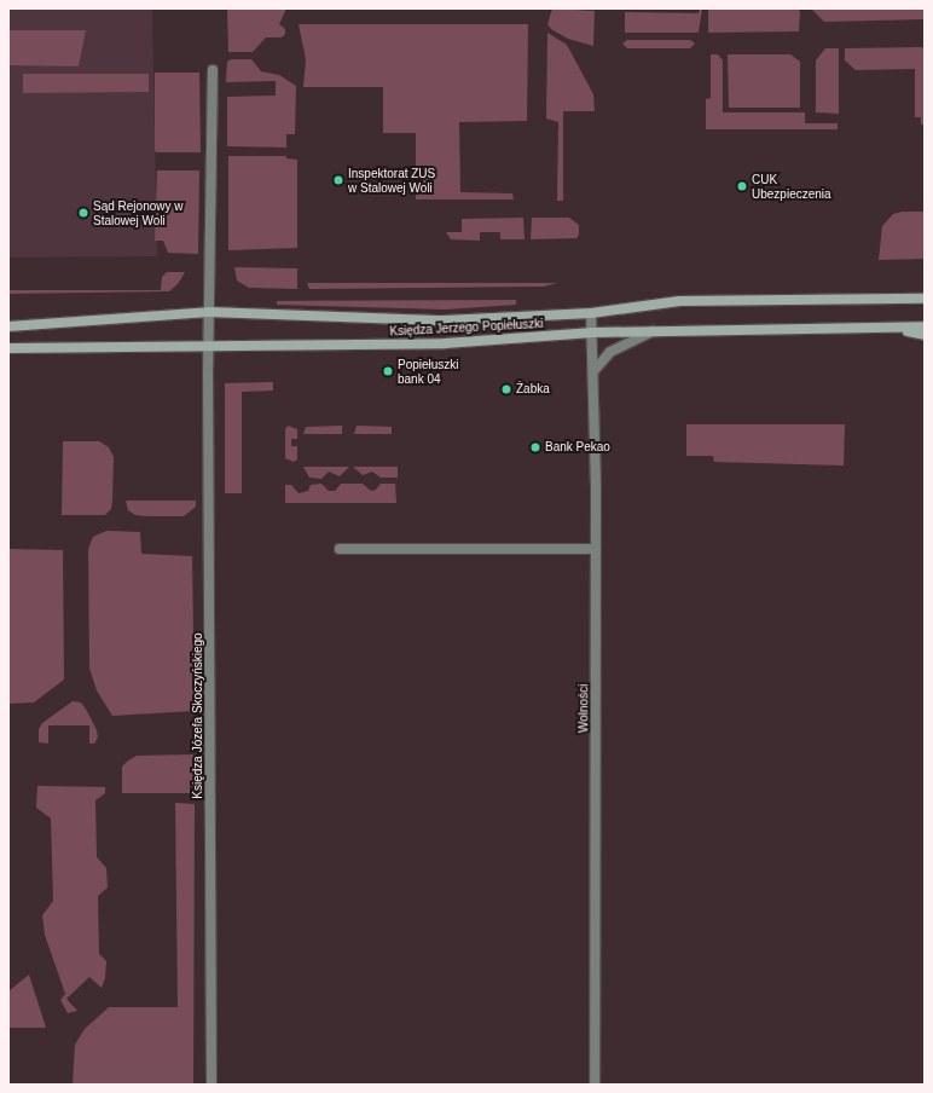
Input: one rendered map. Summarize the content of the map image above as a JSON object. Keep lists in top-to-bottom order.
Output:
{
  "streets": {
    "street": ["Księdza Jerzego Popiełuszki", "Wolności", "Księdza Józefa Skoczyńskiego"]
  },
  "crossings": [
    ["Księdza Jerzego Popiełuszki", "Wolności"],
    ["Księdza Jerzego Popiełuszki", "Księdza Józefa Skoczyńskiego"]
  ],
  "places": [
    "Inspektorat ZUS w Stalowej Woli",
    "CUK Ubezpieczenia",
    "Sąd Rejonowy w Stalowej Woli",
    "Popiełuszki bank 04",
    "Żabka",
    "Bank Pekao"
  ]
}
